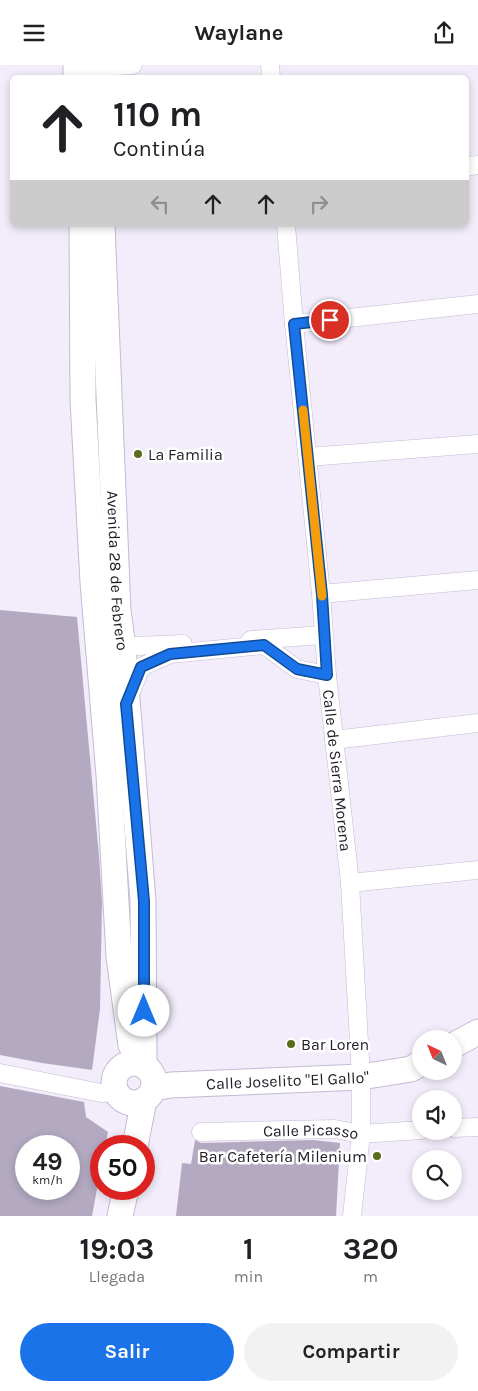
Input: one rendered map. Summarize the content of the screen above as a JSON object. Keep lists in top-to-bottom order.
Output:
{
  "streets": {
    "main road": ["Avenida 28 de Febrero", "Calle Joselito \"El Gallo\""],
    "street": ["Calle de Sierra Morena", "Calle Picasso"]
  },
  "crossings": [
    ["Avenida 28 de Febrero", "Calle Joselito \"El Gallo\""],
    ["Calle de Sierra Morena", "Calle Joselito \"El Gallo\""],
    ["Calle de Sierra Morena", "Calle Picasso"]
  ],
  "places": ["La Familia", "Bar Loren", "Bar Cafetería Milenium"],
  "north": "top left",
  "page": {
    "header": "Waylane",
    "turn": ["110 m", "Continúa"],
    "speed": "49 km/h",
    "limit": "50",
    "eta": [
      "19:03",
      "Llegada",
      "1",
      "min",
      "320",
      "m"
    ],
    "buttons": ["Salir", "Compartir"]
  }
}
